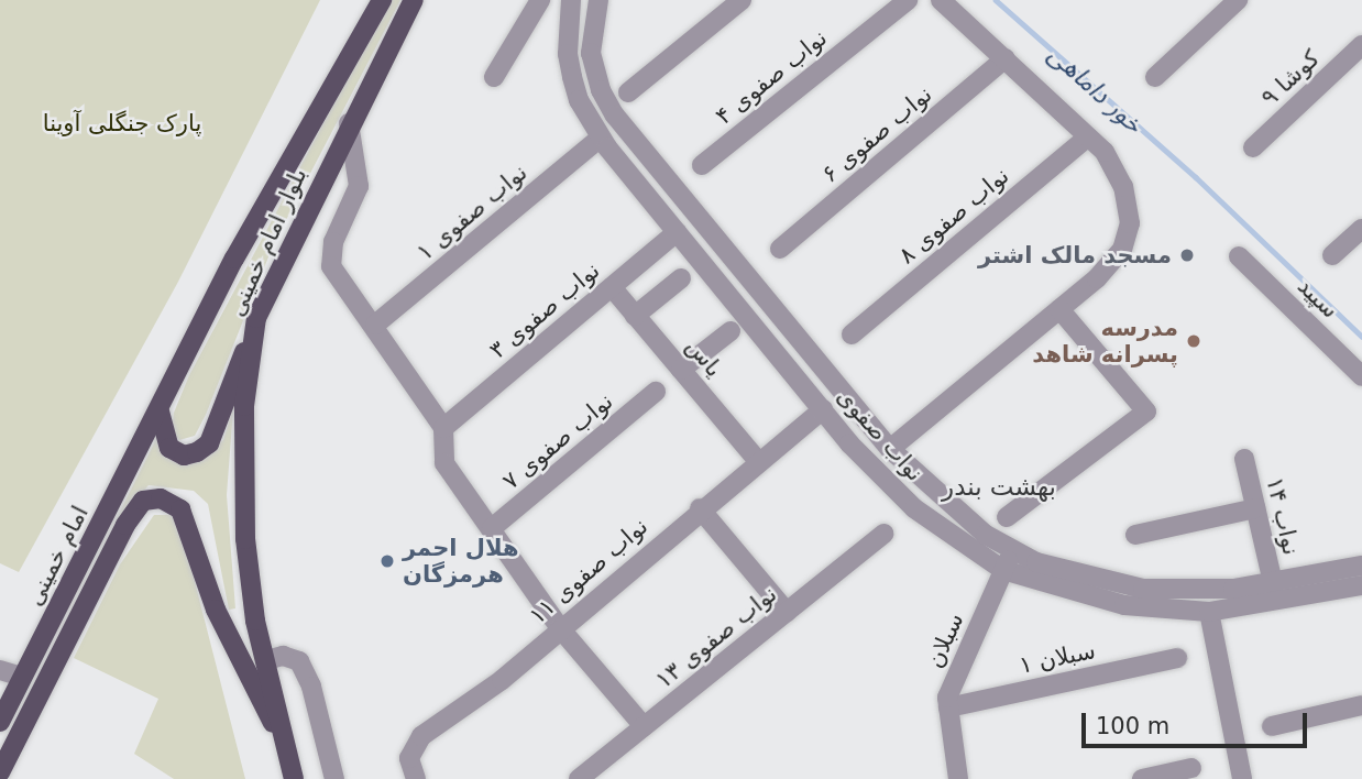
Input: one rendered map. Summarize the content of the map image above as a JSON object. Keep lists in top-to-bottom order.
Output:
{
  "streets": {
    "main road": ["بلوار امام خمینی", "امام خمینی"],
    "street": [
      "نواب صفوی ۴",
      "کوشا ۹",
      "نواب صفوی ۶",
      "نواب صفوی ۱",
      "نواب صفوی ۸",
      "سپید",
      "نواب صفوی ۳",
      "یاس",
      "نواب صفوی",
      "نواب صفوی ۷",
      "نواب ۱۴",
      "نواب صفوی ۱۱",
      "نواب صفوی ۱۳",
      "سبلان",
      "سبلان ۱"
    ]
  },
  "crossings": [
    ["نواب صفوی ۱", "نواب صفوی"],
    ["بلوار امام خمینی", "امام خمینی"],
    ["نواب صفوی ۳", "یاس"],
    ["نواب صفوی ۳", "نواب صفوی"],
    ["یاس", "نواب صفوی ۱۱"],
    ["نواب صفوی", "نواب ۱۴"],
    ["نواب صفوی", "نواب صفوی ۱۱"],
    ["نواب صفوی", "سبلان"],
    ["سبلان", "سبلان ۱"]
  ],
  "districts": ["بهشت بندر"],
  "water": ["خور داماهی"],
  "parks": ["پارک جنگلی آوینا"],
  "places": ["مسجد مالک اشتر", "مدرسه پسرانه شاهد", "هلال احمر هرمزگان"],
  "scale_bar": "100 m"
}
